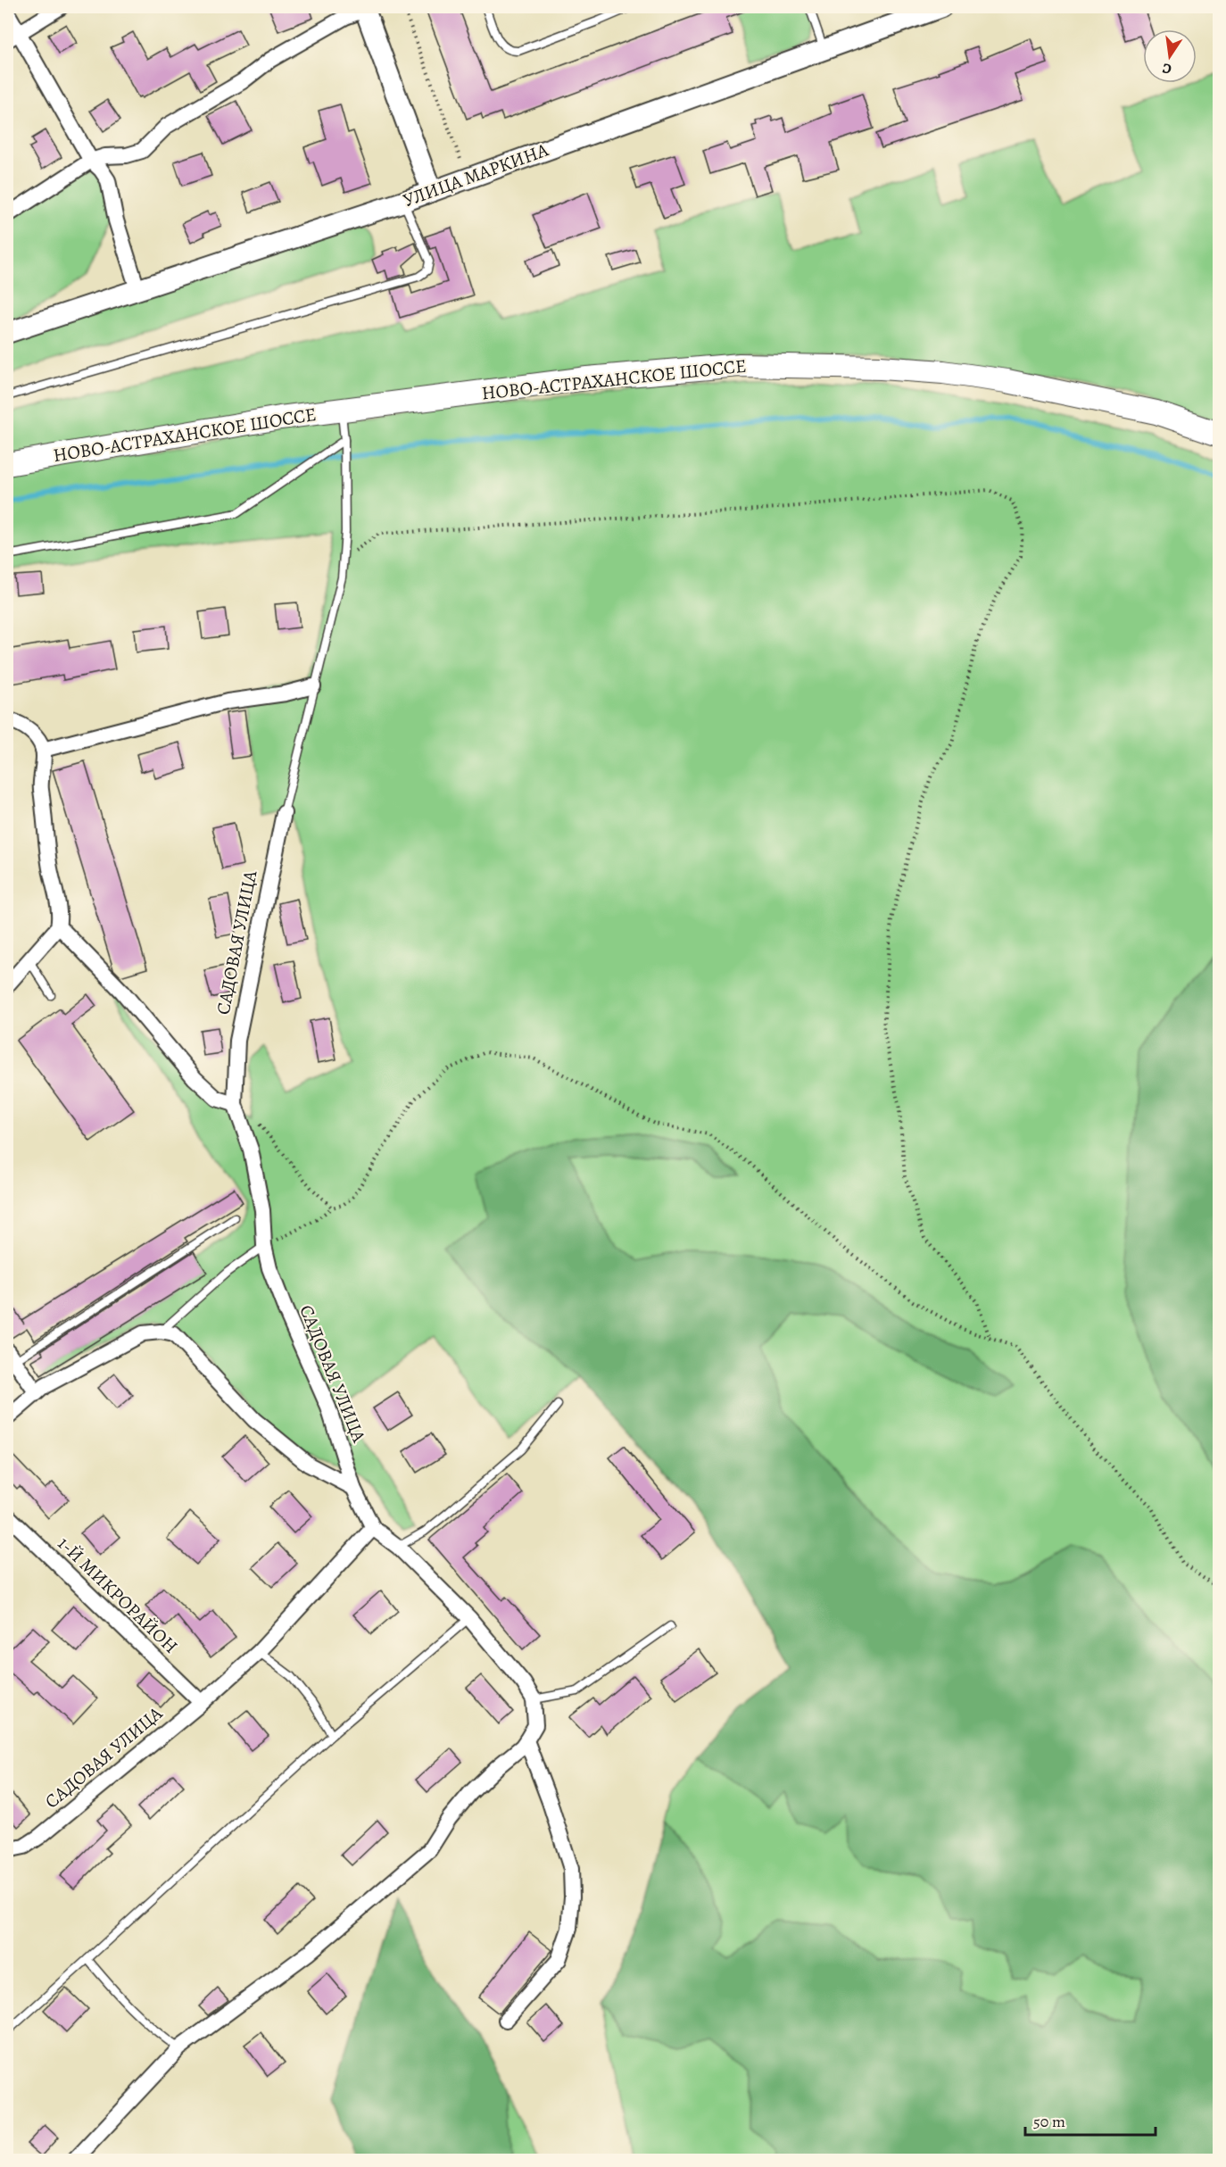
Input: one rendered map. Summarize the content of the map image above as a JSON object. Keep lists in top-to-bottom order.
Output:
{
  "streets": {
    "main road": ["НОВО-АСТРАХАНСКОЕ ШОССЕ"],
    "street": ["УЛИЦА МАРКИНА", "САДОВАЯ УЛИЦА", "1-Й МИКРОРАЙОН"]
  },
  "crossings": [
    ["САДОВАЯ УЛИЦА", "1-Й МИКРОРАЙОН"]
  ],
  "scale_bar": "50 m",
  "north": "bottom"
}
